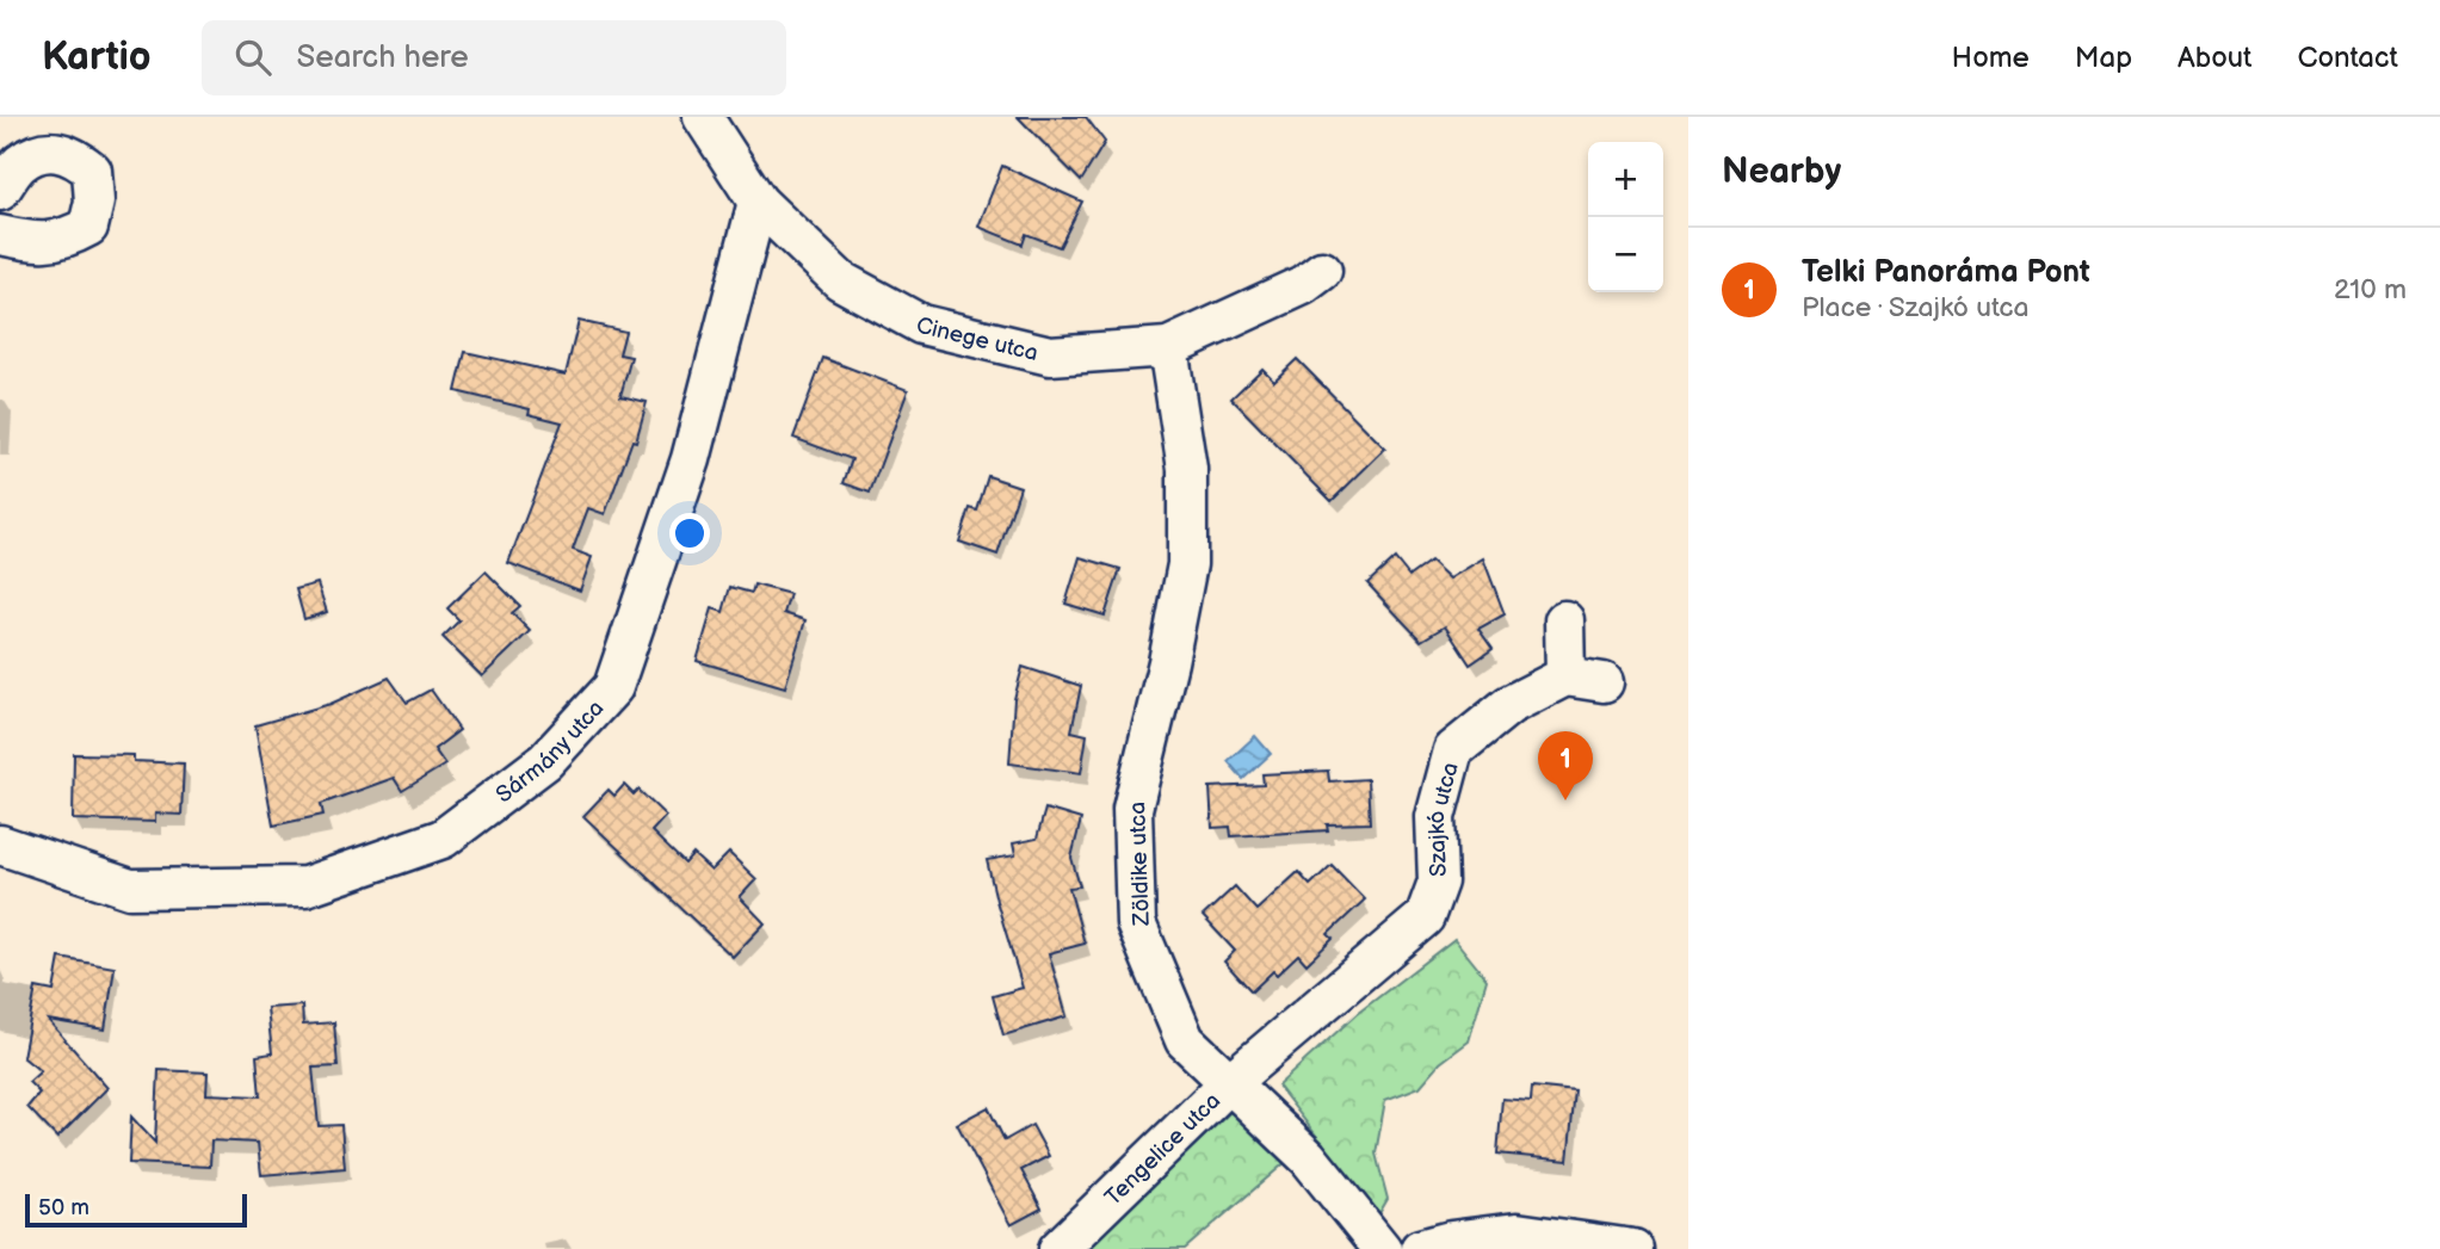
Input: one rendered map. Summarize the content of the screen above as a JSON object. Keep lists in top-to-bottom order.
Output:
{
  "streets": {
    "street": [
      "Cinege utca",
      "Sármány utca",
      "Szajkó utca",
      "Zöldike utca",
      "Tengelice utca"
    ]
  },
  "crossings": [
    ["Cinege utca", "Sármány utca"],
    ["Cinege utca", "Zöldike utca"],
    ["Szajkó utca", "Zöldike utca"],
    ["Szajkó utca", "Tengelice utca"],
    ["Zöldike utca", "Tengelice utca"]
  ],
  "scale_bar": "50 m",
  "page": {
    "header": "Kartio",
    "search": "Search here",
    "nav": [
      "Home",
      "Map",
      "About",
      "Contact"
    ],
    "heading": "Nearby",
    "map_buttons": ["+", "−"],
    "list": [
      {
        "mark": "1",
        "name": "Telki Panoráma Pont",
        "note": "Place · Szajkó utca",
        "value": "210 m"
      }
    ],
    "pins": "1",
    "scale": "50 m"
  }
}
